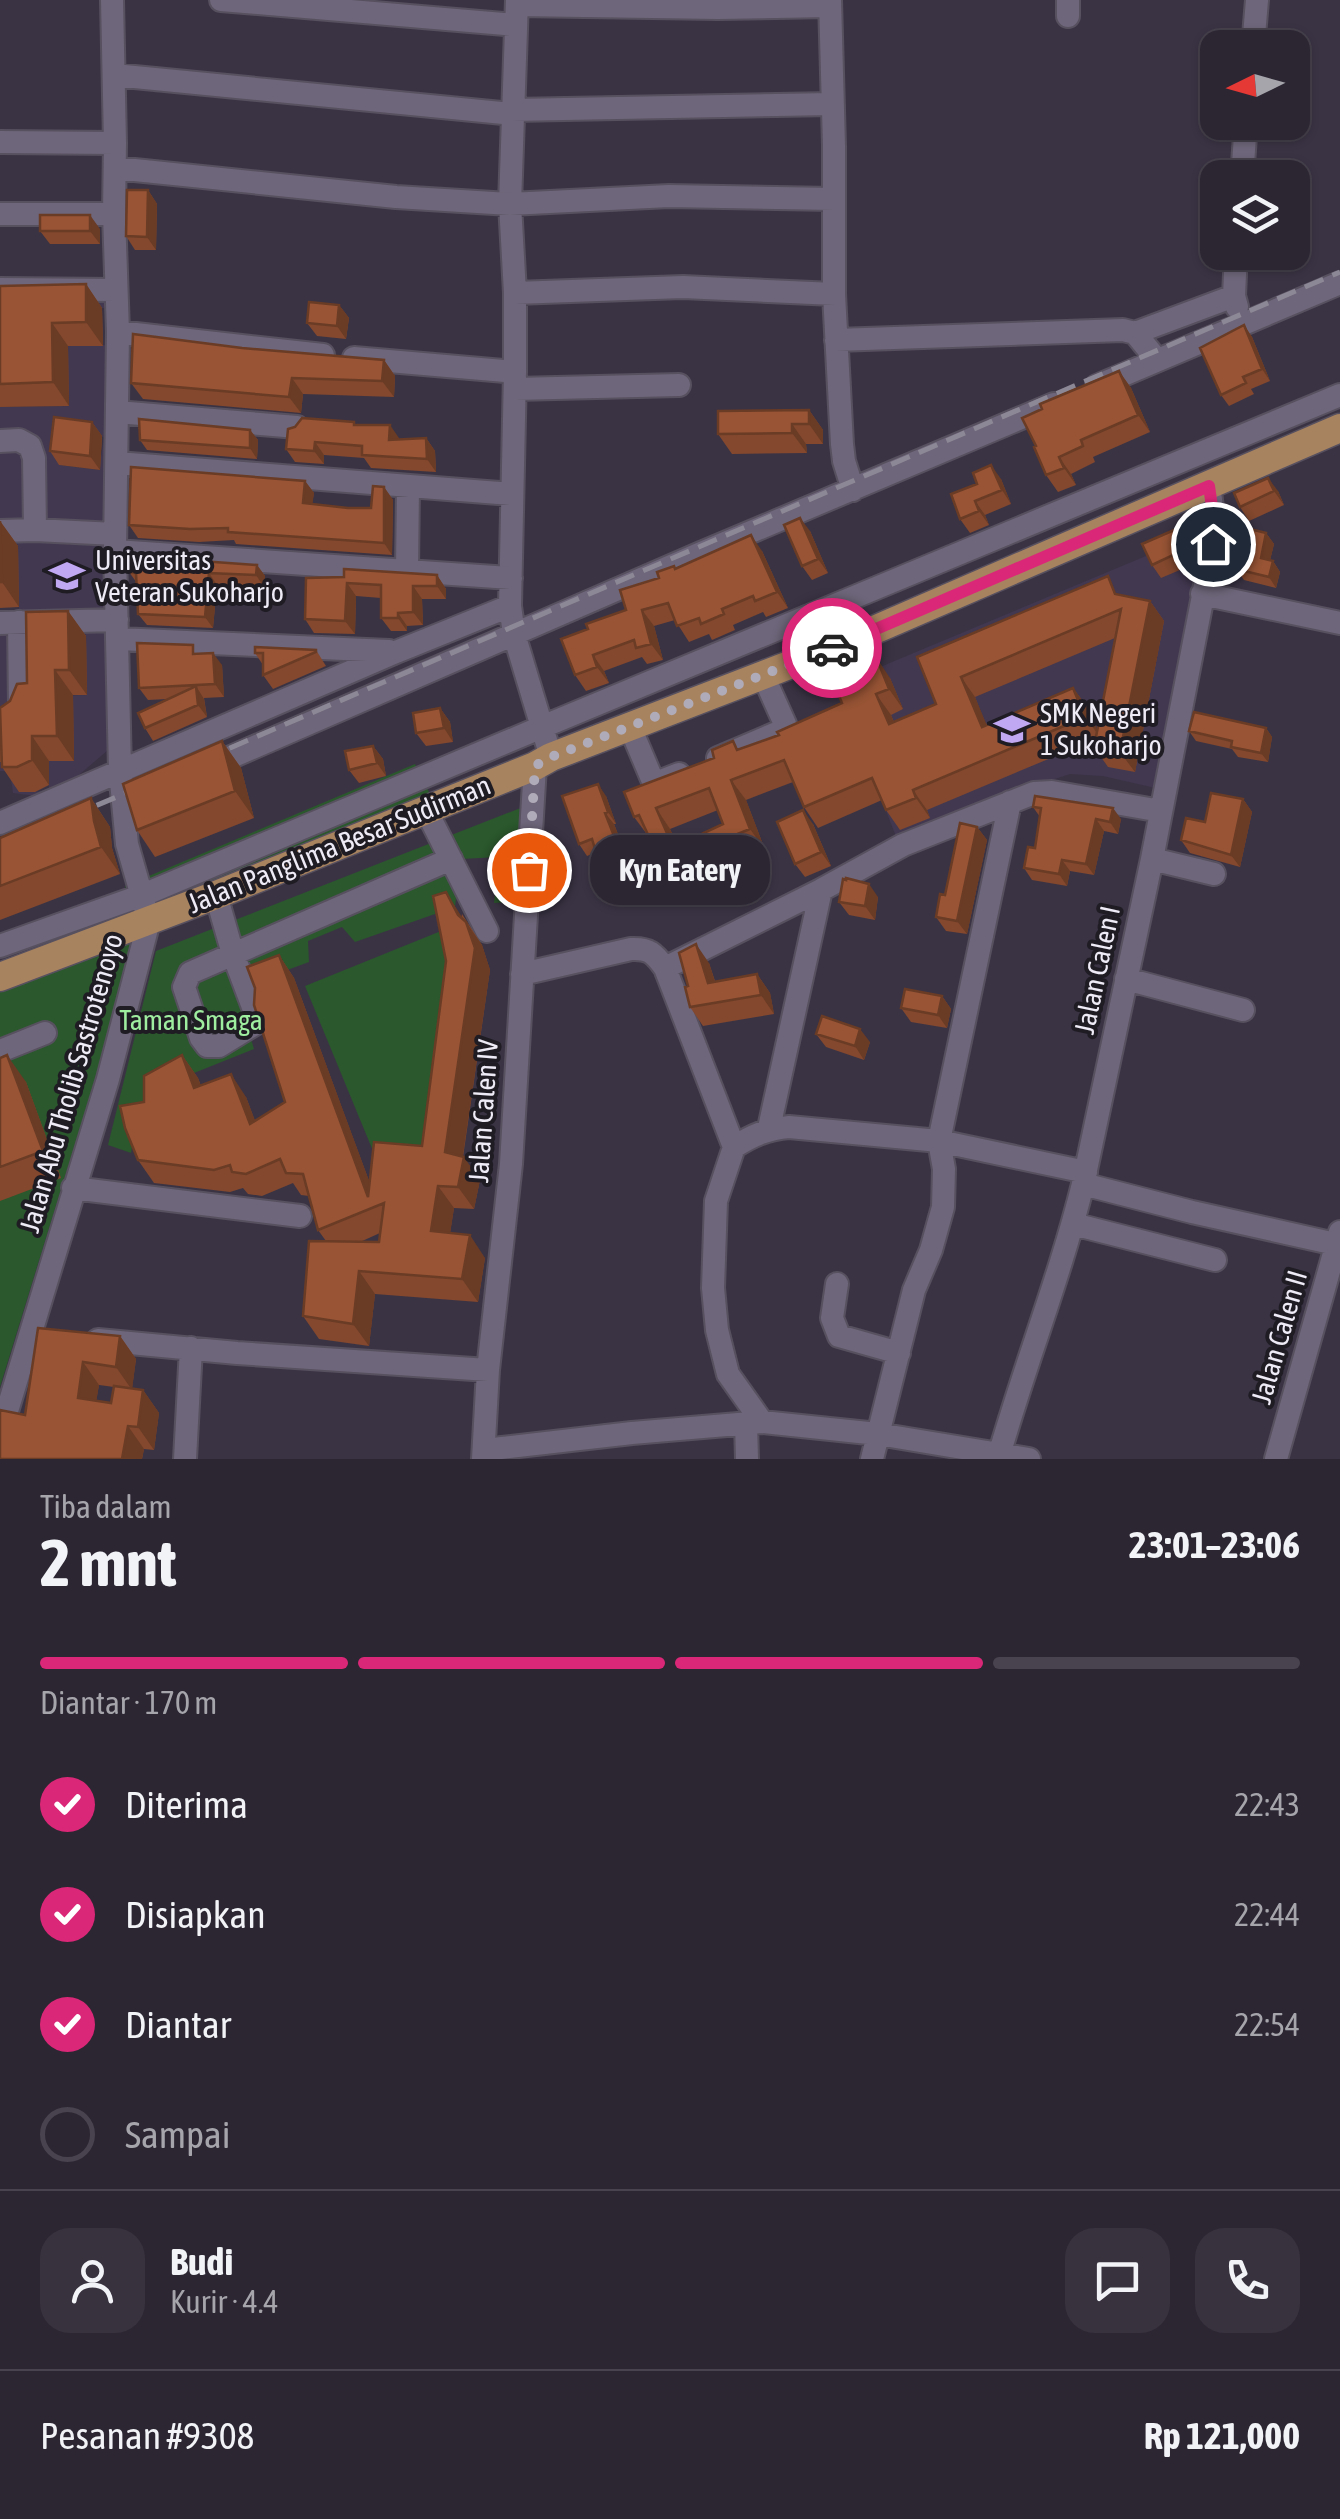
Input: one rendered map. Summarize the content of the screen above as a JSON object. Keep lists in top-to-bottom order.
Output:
{
  "streets": {
    "main road": ["Jalan Panglima Besar Sudirman"],
    "street": [
      "Jalan Calen I",
      "Jalan Abu Tholib Sastrotenoyo",
      "Jalan Calen IV",
      "Jalan Calen II"
    ]
  },
  "crossings": [
    ["Jalan Panglima Besar Sudirman", "Jalan Calen I"],
    ["Jalan Panglima Besar Sudirman", "Jalan Abu Tholib Sastrotenoyo"],
    ["Jalan Panglima Besar Sudirman", "Jalan Calen IV"]
  ],
  "parks": ["Taman Smaga"],
  "places": {
    "school or university": ["Universitas Veteran Sukoharjo", "SMK Negeri 1 Sukoharjo"],
    "other": ["Kyn Eatery"]
  },
  "north": "left",
  "page": {
    "bubble": "Kyn Eatery",
    "heading": ["2 mnt", "Tiba dalam", "23:01–23:06"],
    "panel": [
      "Budi",
      "Kurir · 4.4",
      "Pesanan #9308",
      "Rp 121,000"
    ],
    "bar": "Diantar · 170 m",
    "list": [
      ["Diterima", "22:43"],
      ["Disiapkan", "22:44"],
      ["Diantar", "22:54"],
      "Sampai"
    ]
  }
}
